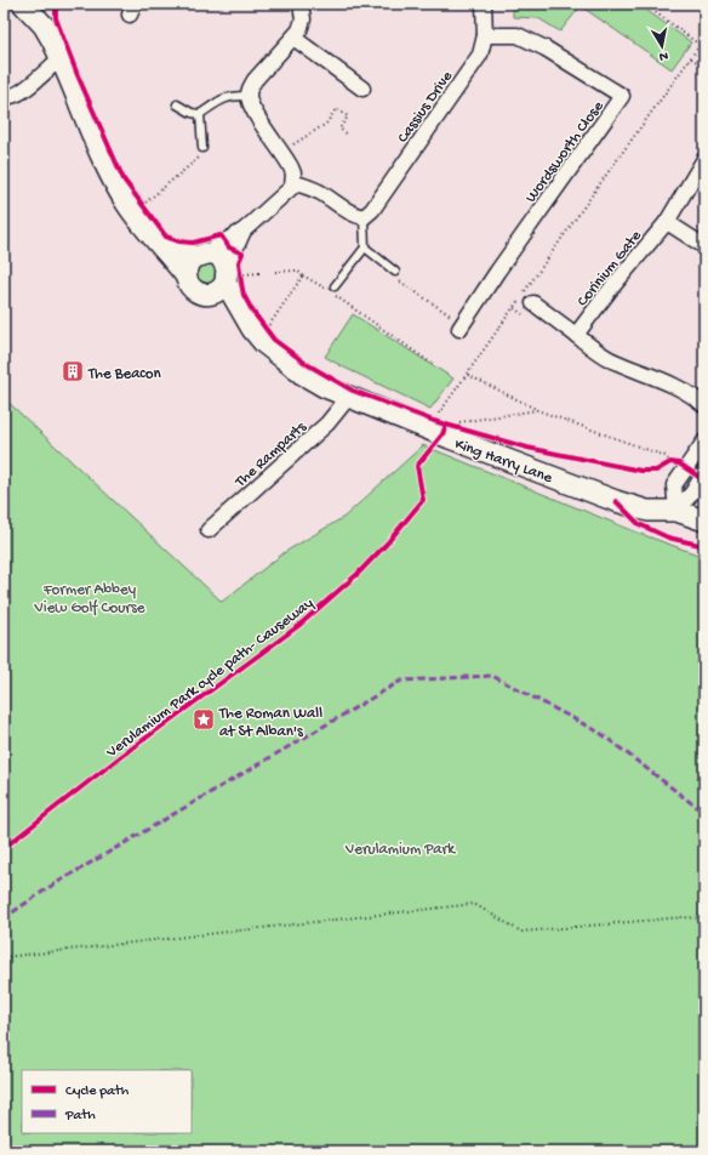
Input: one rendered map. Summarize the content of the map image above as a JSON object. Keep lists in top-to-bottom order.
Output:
{
  "streets": {
    "street": [
      "Cassius Drive",
      "Wordsworth Close",
      "Corinium Gate",
      "The Ramparts",
      "King Harry Lane"
    ],
    "cycle path": ["Verulamium Park cycle path- Causeway"]
  },
  "crossings": [
    ["Cassius Drive", "Wordsworth Close"],
    ["The Ramparts", "King Harry Lane"]
  ],
  "parks": ["Former Abbey View Golf Course", "Verulamium Park"],
  "places": {
    "building": ["The Beacon"],
    "place": ["The Roman Wall at St Alban's"]
  },
  "legend": ["Cycle path", "Path"],
  "north": "bottom"
}
